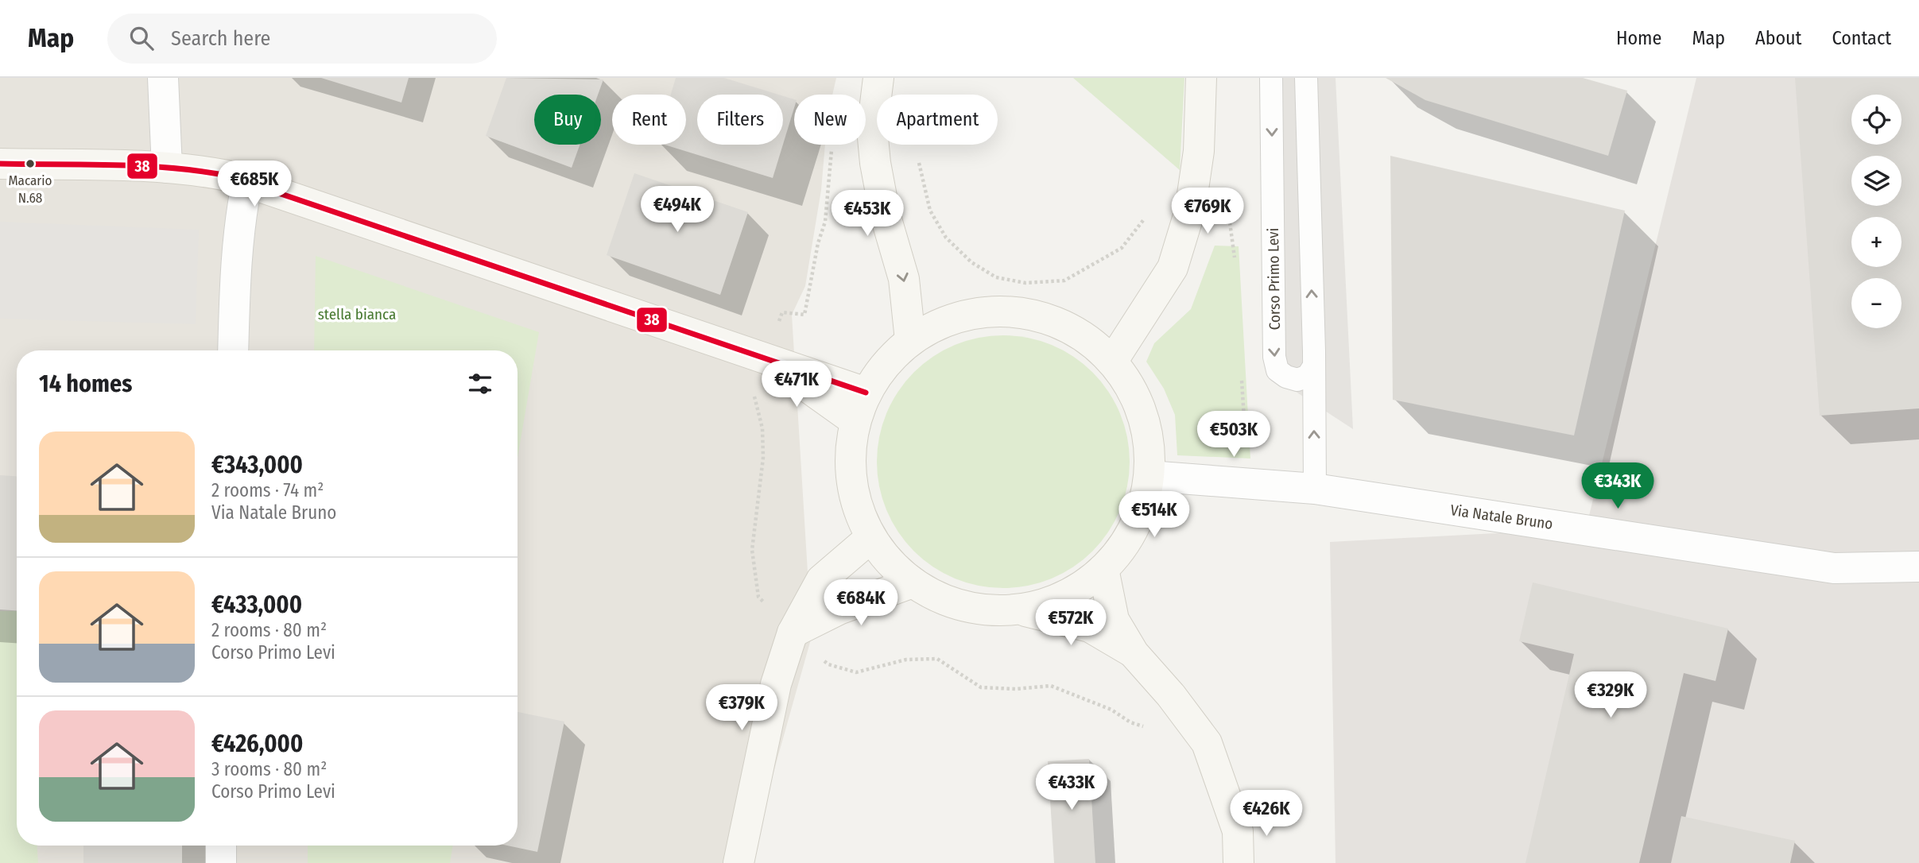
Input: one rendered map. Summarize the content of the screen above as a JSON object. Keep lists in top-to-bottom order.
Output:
{
  "streets": {
    "street": ["Via Natale Bruno"],
    "lane": ["Corso Primo Levi"]
  },
  "parks": ["stella bianca"],
  "places": ["Macario N.68"],
  "lines": ["transit line 38"],
  "page": {
    "header": "Map",
    "search": "Search here",
    "nav": [
      "Home",
      "Map",
      "About",
      "Contact"
    ],
    "map_buttons": ["+", "−"],
    "chip": [
      "Buy",
      "Rent",
      "Filters",
      "New",
      "Apartment"
    ],
    "price": [
      "€685K",
      "€494K",
      "€769K",
      "€453K",
      "€471K",
      "€503K",
      "€343K",
      "€514K",
      "€684K",
      "€572K",
      "€329K",
      "€379K",
      "€433K",
      "€426K"
    ],
    "heading": "14 homes",
    "list": [
      {
        "name": "€343,000",
        "note": "2 rooms · 74 m² · Via Natale Bruno"
      },
      {
        "name": "€433,000",
        "note": "2 rooms · 80 m² · Corso Primo Levi"
      },
      {
        "name": "€426,000",
        "note": "3 rooms · 80 m² · Corso Primo Levi"
      }
    ]
  }
}
